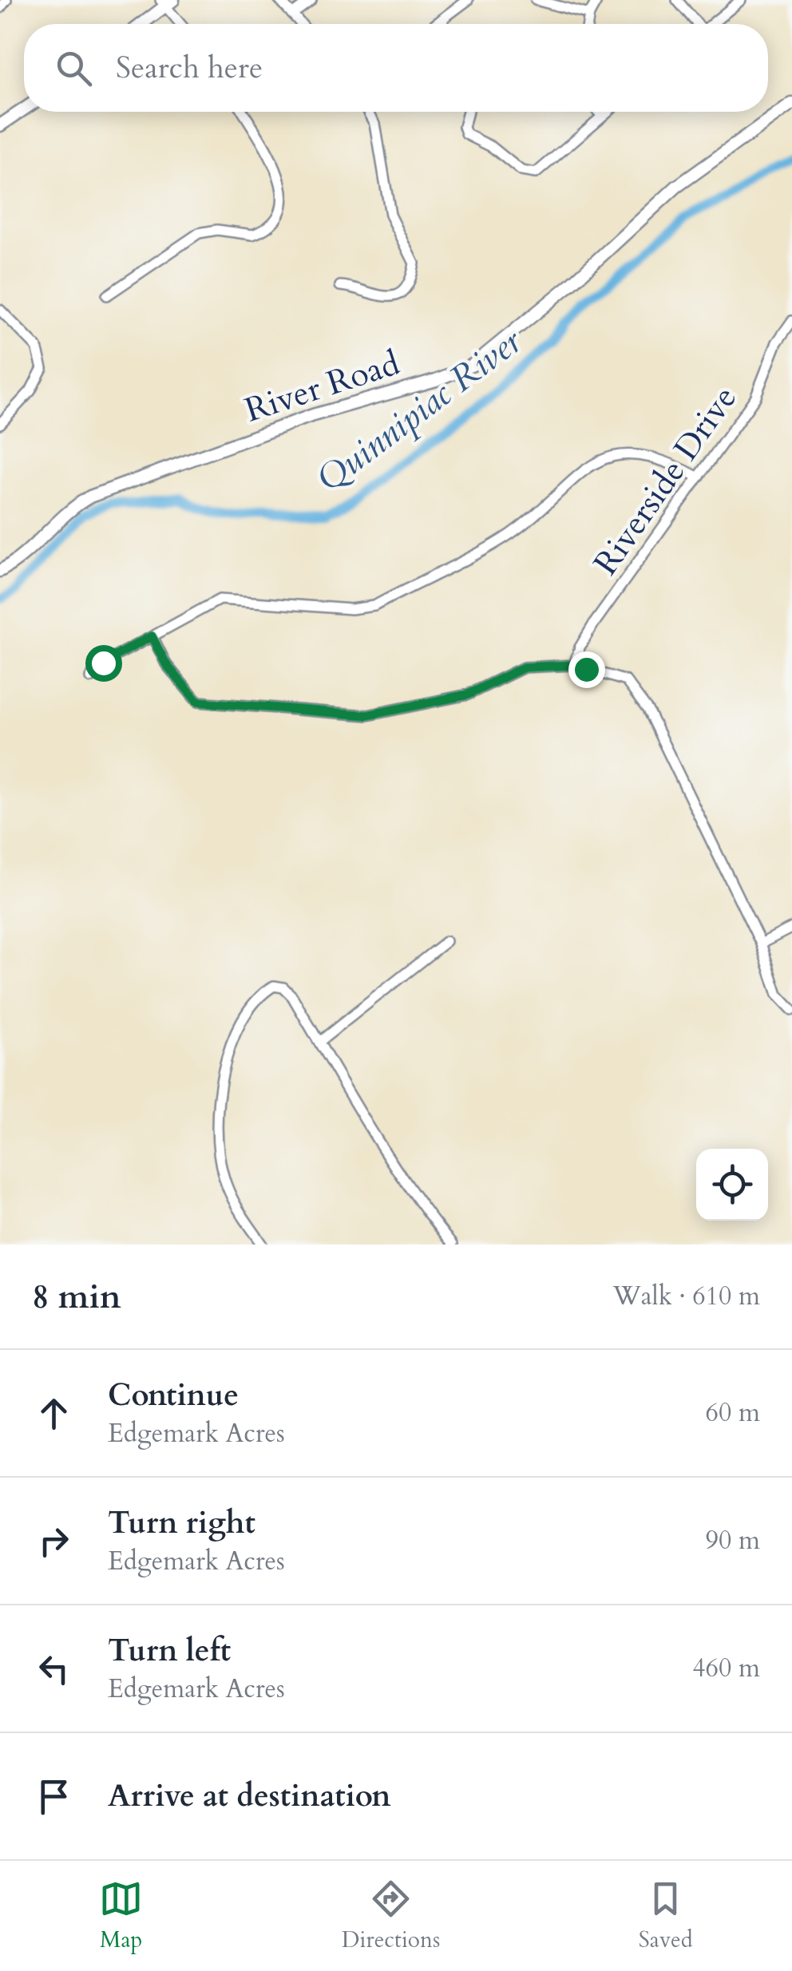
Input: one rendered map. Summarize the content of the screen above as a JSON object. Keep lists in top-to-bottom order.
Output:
{
  "streets": {
    "main road": ["River Road"],
    "street": ["Riverside Drive"]
  },
  "water": ["Quinnipiac River"],
  "page": {
    "search": "Search here",
    "heading": ["8 min", "Walk · 610 m"],
    "list": [
      ["Continue", "Edgemark Acres", "60 m"],
      ["Turn right", "Edgemark Acres", "90 m"],
      ["Turn left", "Edgemark Acres", "460 m"],
      "Arrive at destination"
    ],
    "nav": ["Map", "Directions", "Saved"]
  }
}
